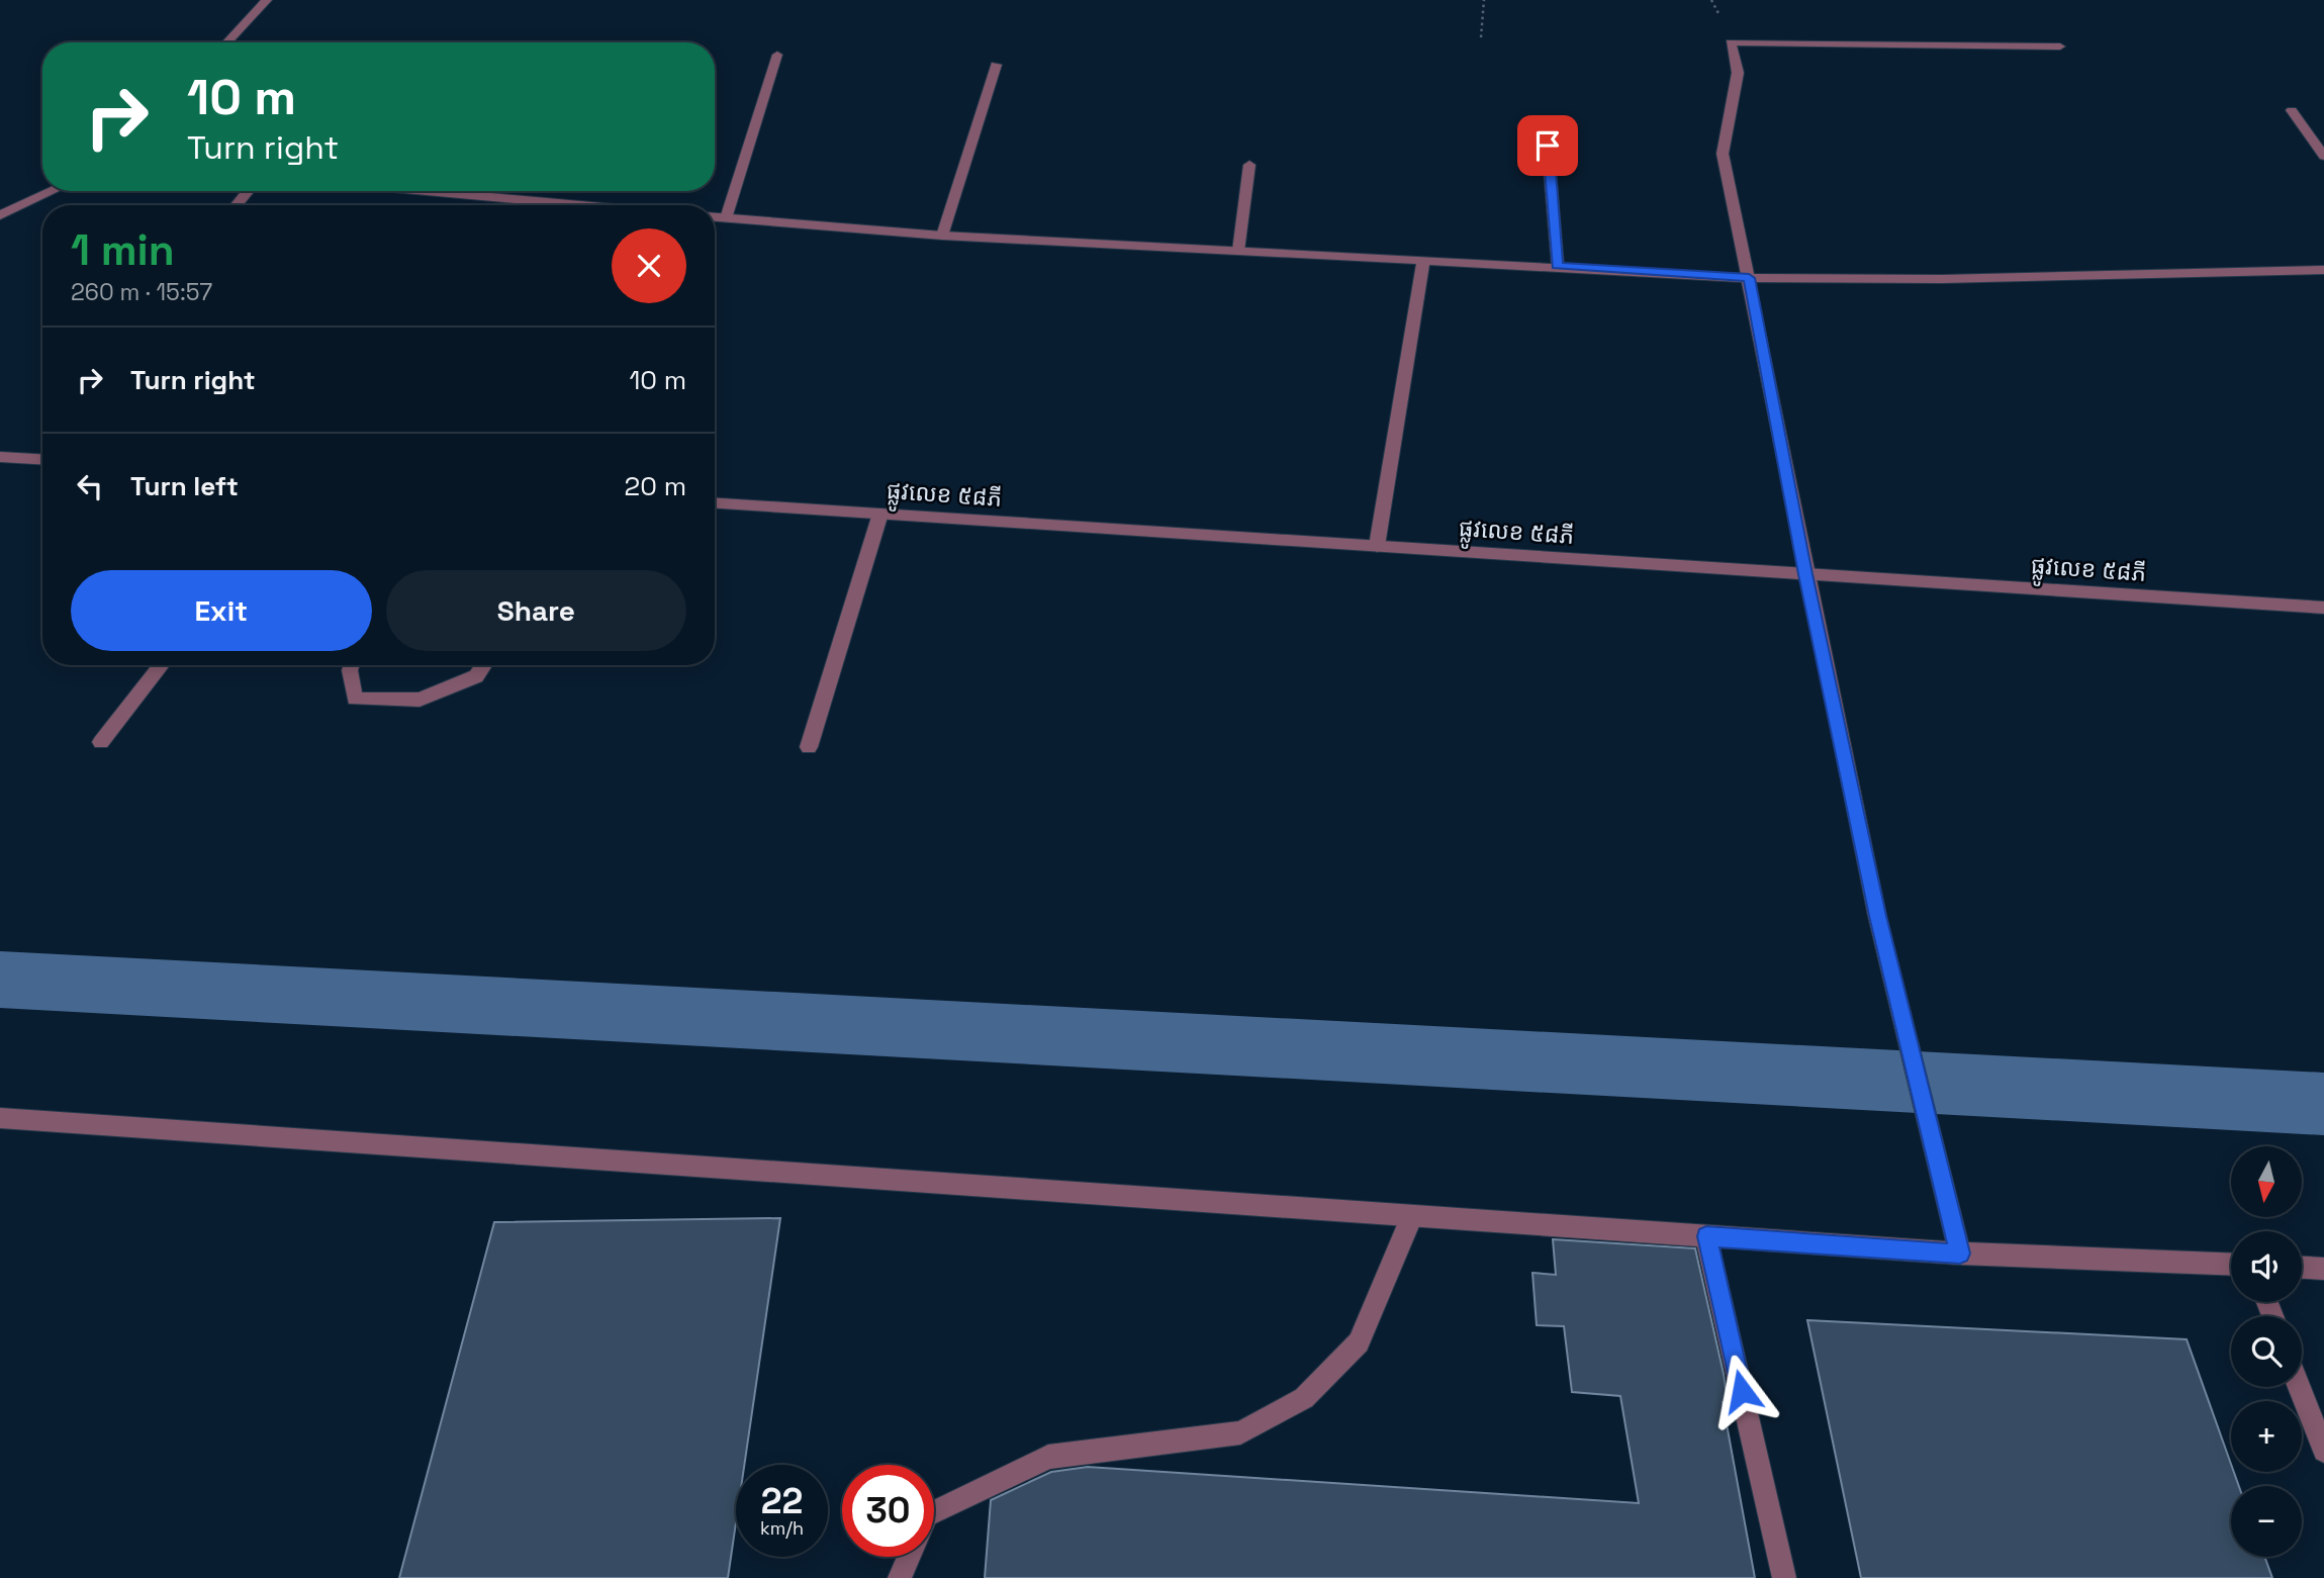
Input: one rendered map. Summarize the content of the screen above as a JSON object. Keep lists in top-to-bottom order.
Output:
{
  "streets": {
    "street": ["ផ្លូវលេខ ៥៨ភី"]
  },
  "north": "bottom",
  "page": {
    "turn": ["10 m", "Turn right"],
    "heading": ["1 min", "260 m · 15:57"],
    "list": [
      {
        "name": "Turn right",
        "value": "10 m"
      },
      {
        "name": "Turn left",
        "value": "20 m"
      }
    ],
    "buttons": ["Exit", "Share"],
    "map_buttons": ["+", "−"],
    "speed": "22 km/h",
    "limit": "30"
  }
}
